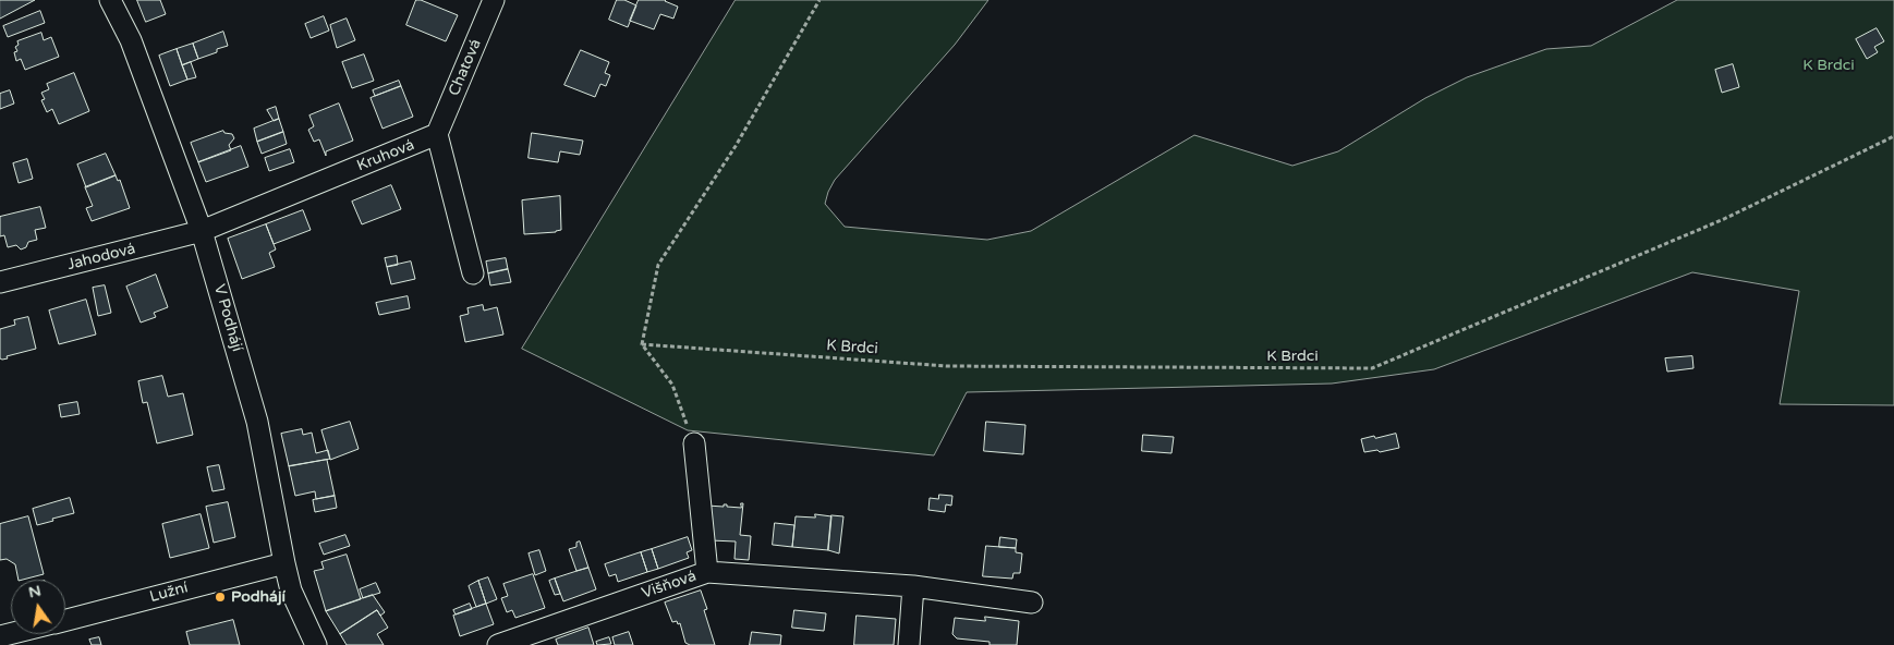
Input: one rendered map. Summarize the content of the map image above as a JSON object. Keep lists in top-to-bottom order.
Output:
{
  "streets": {
    "street": [
      "Chatová",
      "Kruhová",
      "Jahodová",
      "V Podhájí",
      "Višňová",
      "Lužní"
    ],
    "path": ["K Brdci"]
  },
  "crossings": [
    ["Chatová", "Kruhová"],
    ["Kruhová", "Jahodová"],
    ["Kruhová", "V Podhájí"],
    ["Jahodová", "V Podhájí"],
    ["V Podhájí", "Lužní"]
  ],
  "parks": ["K Brdci"],
  "places": ["Podhájí"],
  "north": "top"
}
